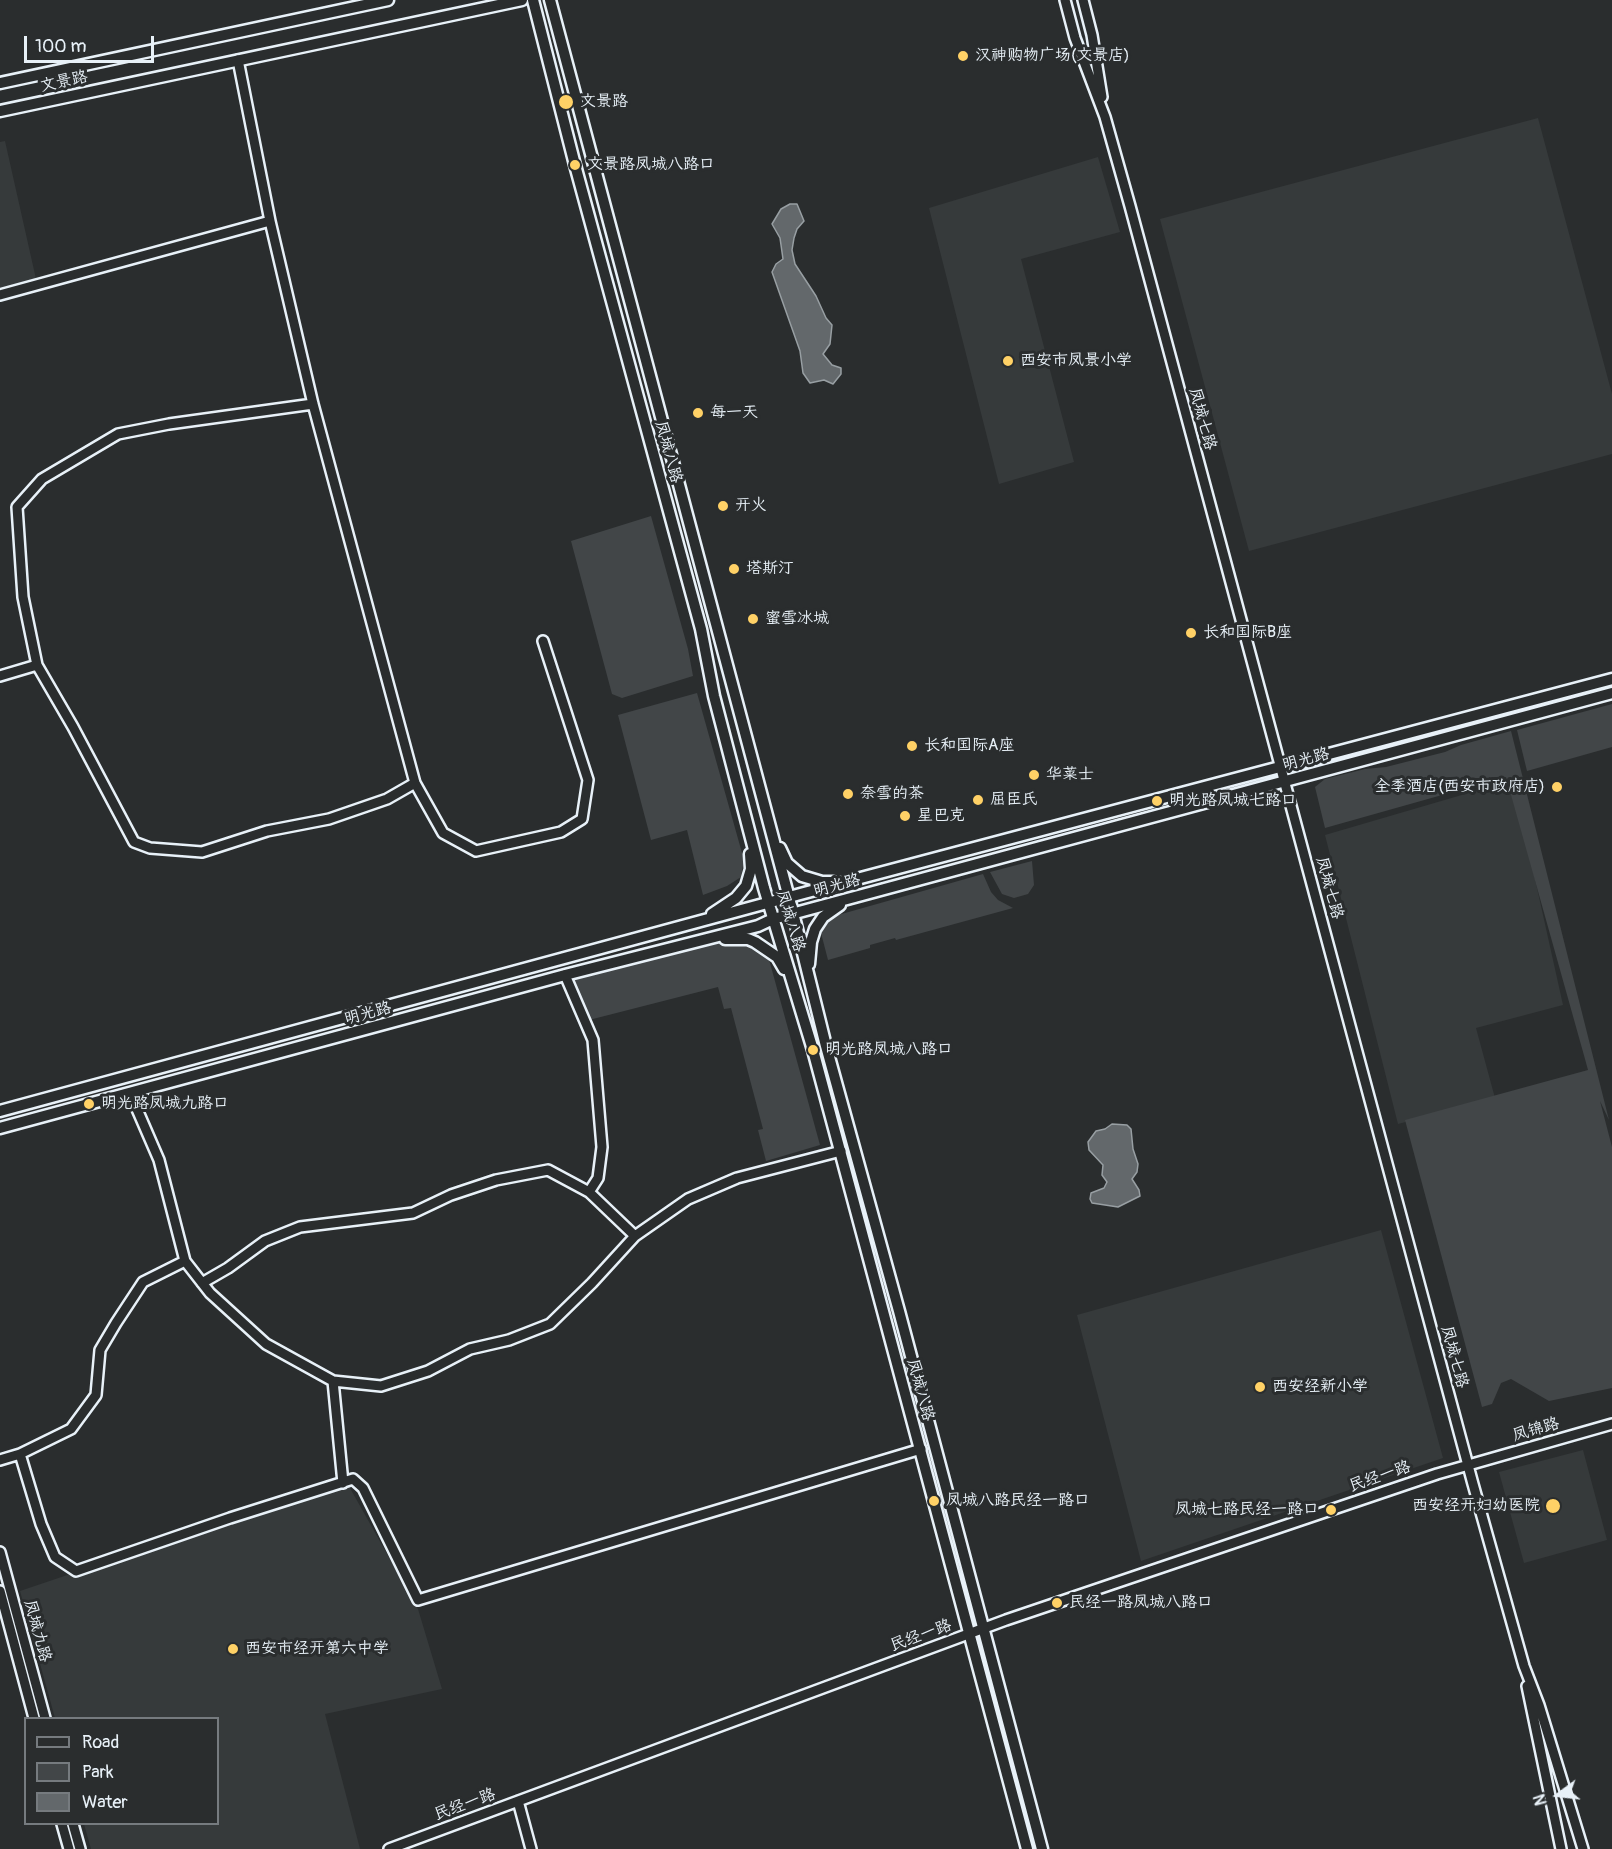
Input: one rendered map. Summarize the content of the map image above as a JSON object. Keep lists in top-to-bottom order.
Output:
{
  "streets": {
    "main road": ["文景路", "凤城八路", "明光路"],
    "street": [
      "凤城七路",
      "凤锦路",
      "民经一路",
      "凤城九路"
    ]
  },
  "crossings": [
    ["凤城七路", "明光路"],
    ["凤城七路", "凤锦路"],
    ["凤城七路", "民经一路"],
    ["凤城八路", "明光路"],
    ["凤城八路", "民经一路"],
    ["凤锦路", "民经一路"]
  ],
  "places": [
    "汉神购物广场(文景店)",
    "文景路",
    "文景路凤城八路口",
    "西安市凤景小学",
    "每一天",
    "开火",
    "塔斯汀",
    "蜜雪冰城",
    "长和国际B座",
    "长和国际A座",
    "华莱士",
    "全季酒店(西安市政府店)",
    "奈雪的茶",
    "屈臣氏",
    "明光路凤城七路口",
    "星巴克",
    "明光路凤城八路口",
    "明光路凤城九路口",
    "西安经新小学",
    "凤城八路民经一路口",
    "西安经开妇幼医院",
    "凤城七路民经一路口",
    "民经一路凤城八路口",
    "西安市经开第六中学"
  ],
  "legend": ["Road", "Park", "Water"],
  "scale_bar": "100 m",
  "north": "left"
}
